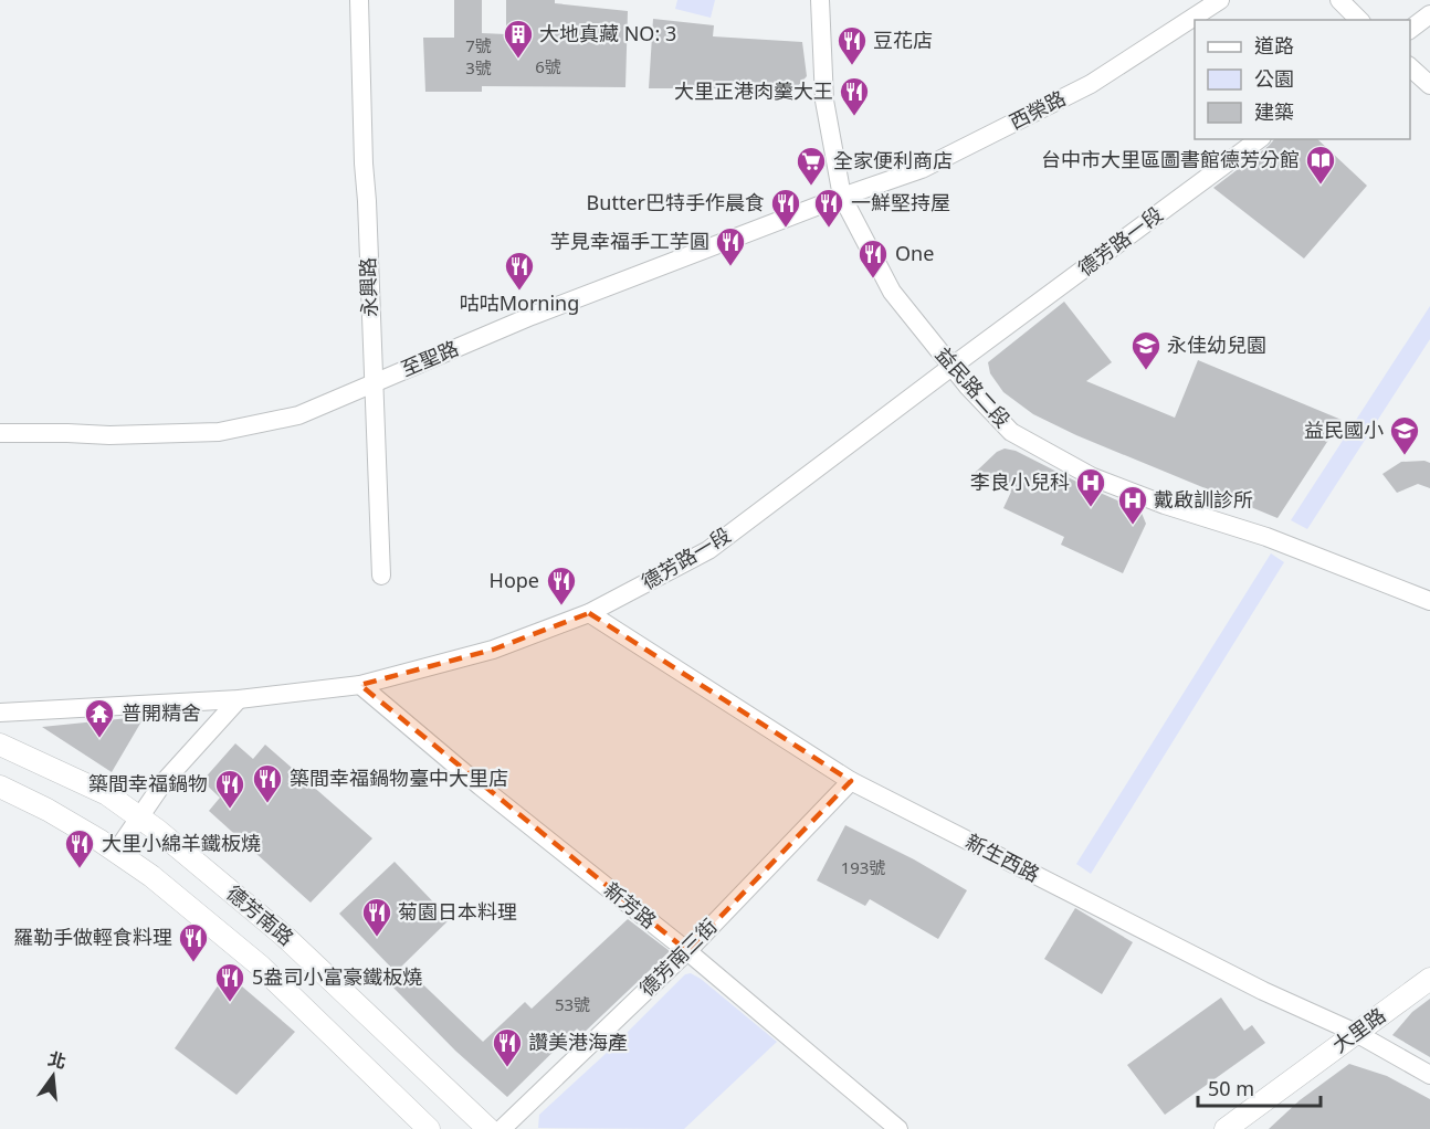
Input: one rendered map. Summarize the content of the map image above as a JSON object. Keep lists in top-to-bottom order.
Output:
{
  "streets": {
    "street": [
      "西榮路",
      "德芳路一段",
      "永興路",
      "至聖路",
      "益民路二段",
      "新生西路",
      "新芳路",
      "德芳南路",
      "德芳南三街",
      "大里路"
    ]
  },
  "crossings": [
    ["西榮路", "至聖路"],
    ["西榮路", "益民路二段"],
    ["德芳路一段", "益民路二段"],
    ["德芳路一段", "新生西路"],
    ["德芳路一段", "新芳路"],
    ["永興路", "至聖路"],
    ["至聖路", "益民路二段"],
    ["新生西路", "德芳南三街"],
    ["新生西路", "大里路"],
    ["新芳路", "德芳南三街"]
  ],
  "places": {
    "building": ["大地真藏 NO: 3"],
    "restaurant": [
      "豆花店",
      "大里正港肉羹大王",
      "Butter巴特手作晨食",
      "一鮮堅持屋",
      "芋見幸福手工芋圓",
      "One",
      "咕咕Morning",
      "Hope",
      "築間幸福鍋物臺中大里店",
      "築間幸福鍋物",
      "大里小綿羊鐵板燒",
      "菊園日本料理",
      "羅勒手做輕食料理",
      "5盎司小富豪鐵板燒",
      "讚美港海產"
    ],
    "library": ["台中市大里區圖書館德芳分館"],
    "supermarket": ["全家便利商店"],
    "school or university": ["永佳幼兒園", "益民國小"],
    "hospital": ["李良小兒科", "戴啟訓診所"],
    "temple": ["普開精舍"]
  },
  "house_numbers": [
    "7號",
    "6號",
    "3號",
    "193號",
    "53號"
  ],
  "legend": ["道路", "公園", "建築"],
  "scale_bar": "50 m",
  "north": "top"
}
